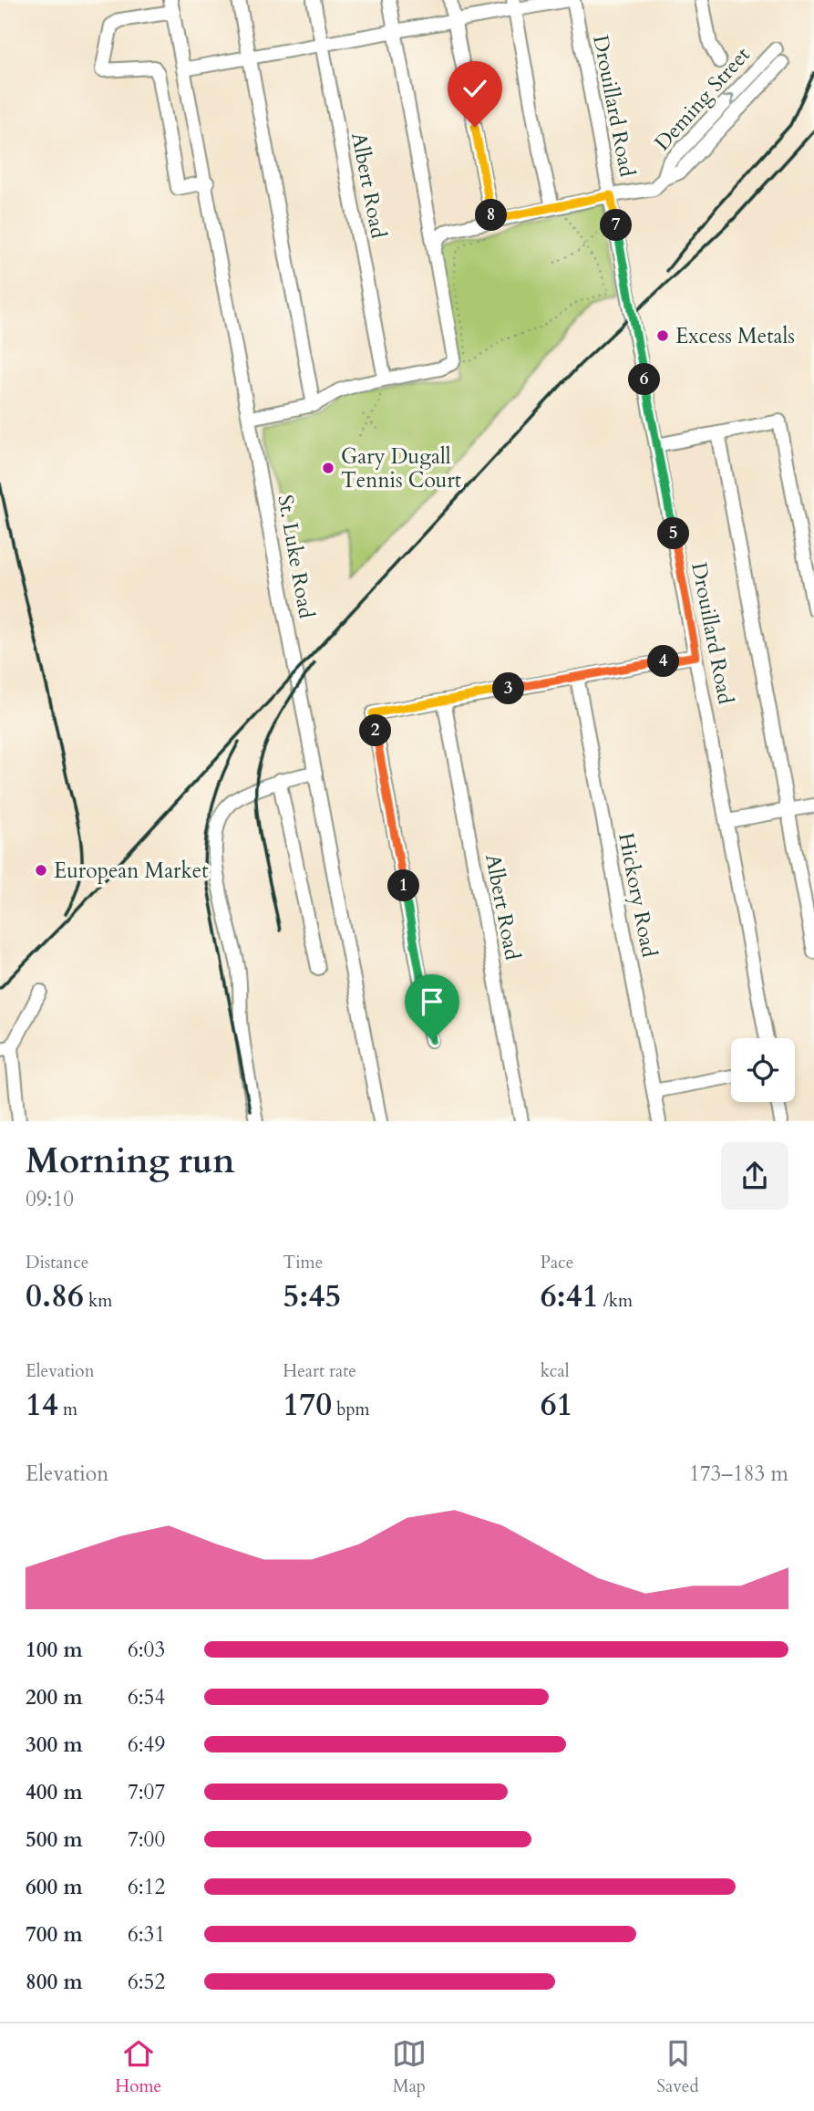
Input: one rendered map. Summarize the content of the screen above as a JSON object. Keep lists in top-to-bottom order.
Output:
{
  "streets": {
    "street": [
      "Deming Street",
      "Drouillard Road",
      "Albert Road",
      "St. Luke Road",
      "Hickory Road"
    ]
  },
  "crossings": [
    ["Deming Street", "Drouillard Road"]
  ],
  "places": ["Excess Metals", "Gary Dugall Tennis Court", "European Market"],
  "page": {
    "pins": [
      "8",
      "7",
      "6",
      "5",
      "4",
      "3",
      "2",
      "1"
    ],
    "heading": ["Morning run", "09:10"],
    "stats": [
      ["Distance", "0.86 km"],
      ["Time", "5:45"],
      ["Pace", "6:41 /km"],
      ["Elevation", "14 m"],
      ["Heart rate", "170 bpm"],
      ["kcal", "61"]
    ],
    "chart": ["Elevation", "173–183 m"],
    "list": [
      {
        "name": "100 m",
        "note": "6:03"
      },
      {
        "name": "200 m",
        "note": "6:54"
      },
      {
        "name": "300 m",
        "note": "6:49"
      },
      {
        "name": "400 m",
        "note": "7:07"
      },
      {
        "name": "500 m",
        "note": "7:00"
      },
      {
        "name": "600 m",
        "note": "6:12"
      },
      {
        "name": "700 m",
        "note": "6:31"
      },
      {
        "name": "800 m",
        "note": "6:52"
      }
    ],
    "tabs": ["Home", "Map", "Saved"]
  }
}
